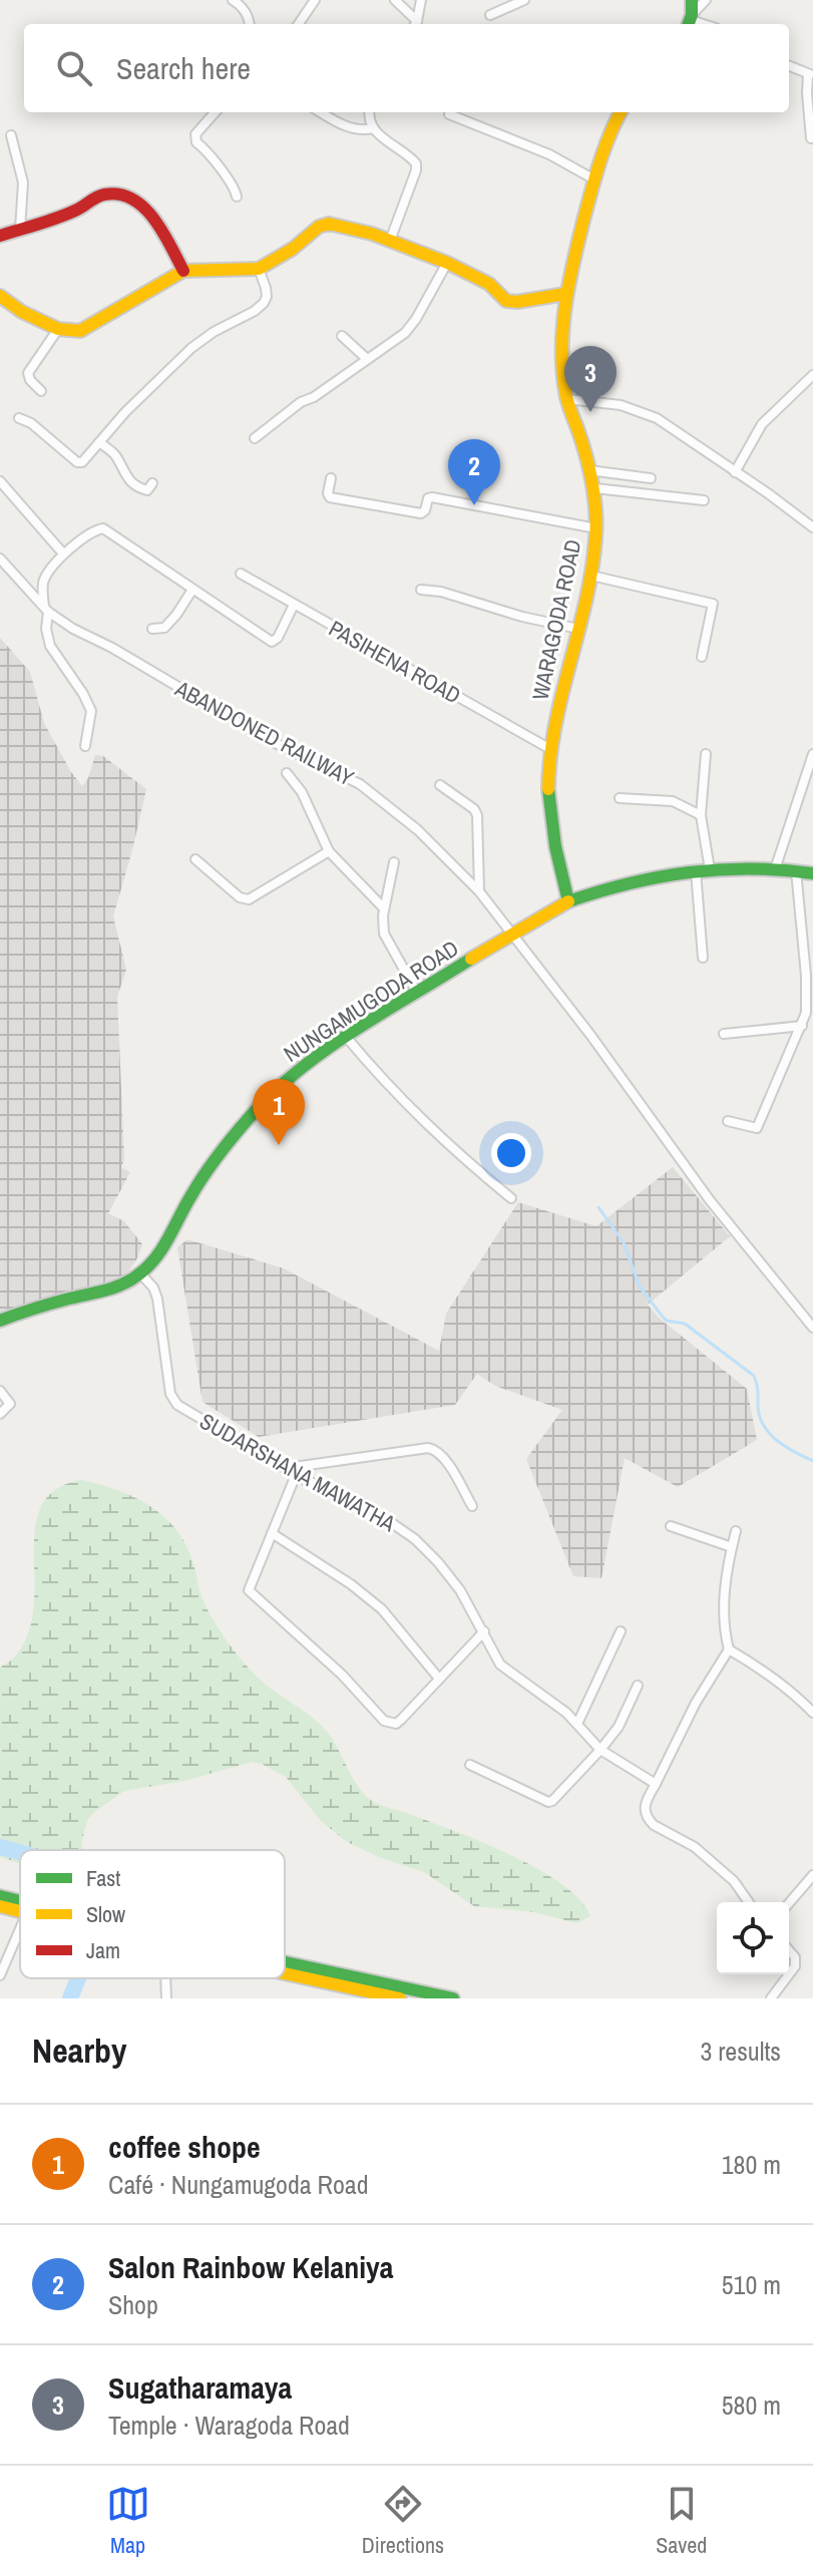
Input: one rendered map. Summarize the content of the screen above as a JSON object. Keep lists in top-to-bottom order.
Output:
{
  "streets": {
    "main road": ["WARAGODA ROAD", "NUNGAMUGODA ROAD"],
    "street": ["PASIHENA ROAD", "ABANDONED RAILWAY", "SUDARSHANA MAWATHA"]
  },
  "crossings": [
    ["WARAGODA ROAD", "PASIHENA ROAD"],
    ["WARAGODA ROAD", "NUNGAMUGODA ROAD"],
    ["ABANDONED RAILWAY", "NUNGAMUGODA ROAD"],
    ["NUNGAMUGODA ROAD", "SUDARSHANA MAWATHA"]
  ],
  "legend": ["Fast", "Slow", "Jam"],
  "page": {
    "search": "Search here",
    "pins": ["3", "2", "1"],
    "heading": ["Nearby", "3 results"],
    "list": [
      {
        "mark": "1",
        "name": "coffee shope",
        "note": "Café · Nungamugoda Road",
        "value": "180 m"
      },
      {
        "mark": "2",
        "name": "Salon Rainbow Kelaniya",
        "note": "Shop",
        "value": "510 m"
      },
      {
        "mark": "3",
        "name": "Sugatharamaya",
        "note": "Temple · Waragoda Road",
        "value": "580 m"
      }
    ],
    "nav": ["Map", "Directions", "Saved"]
  }
}
